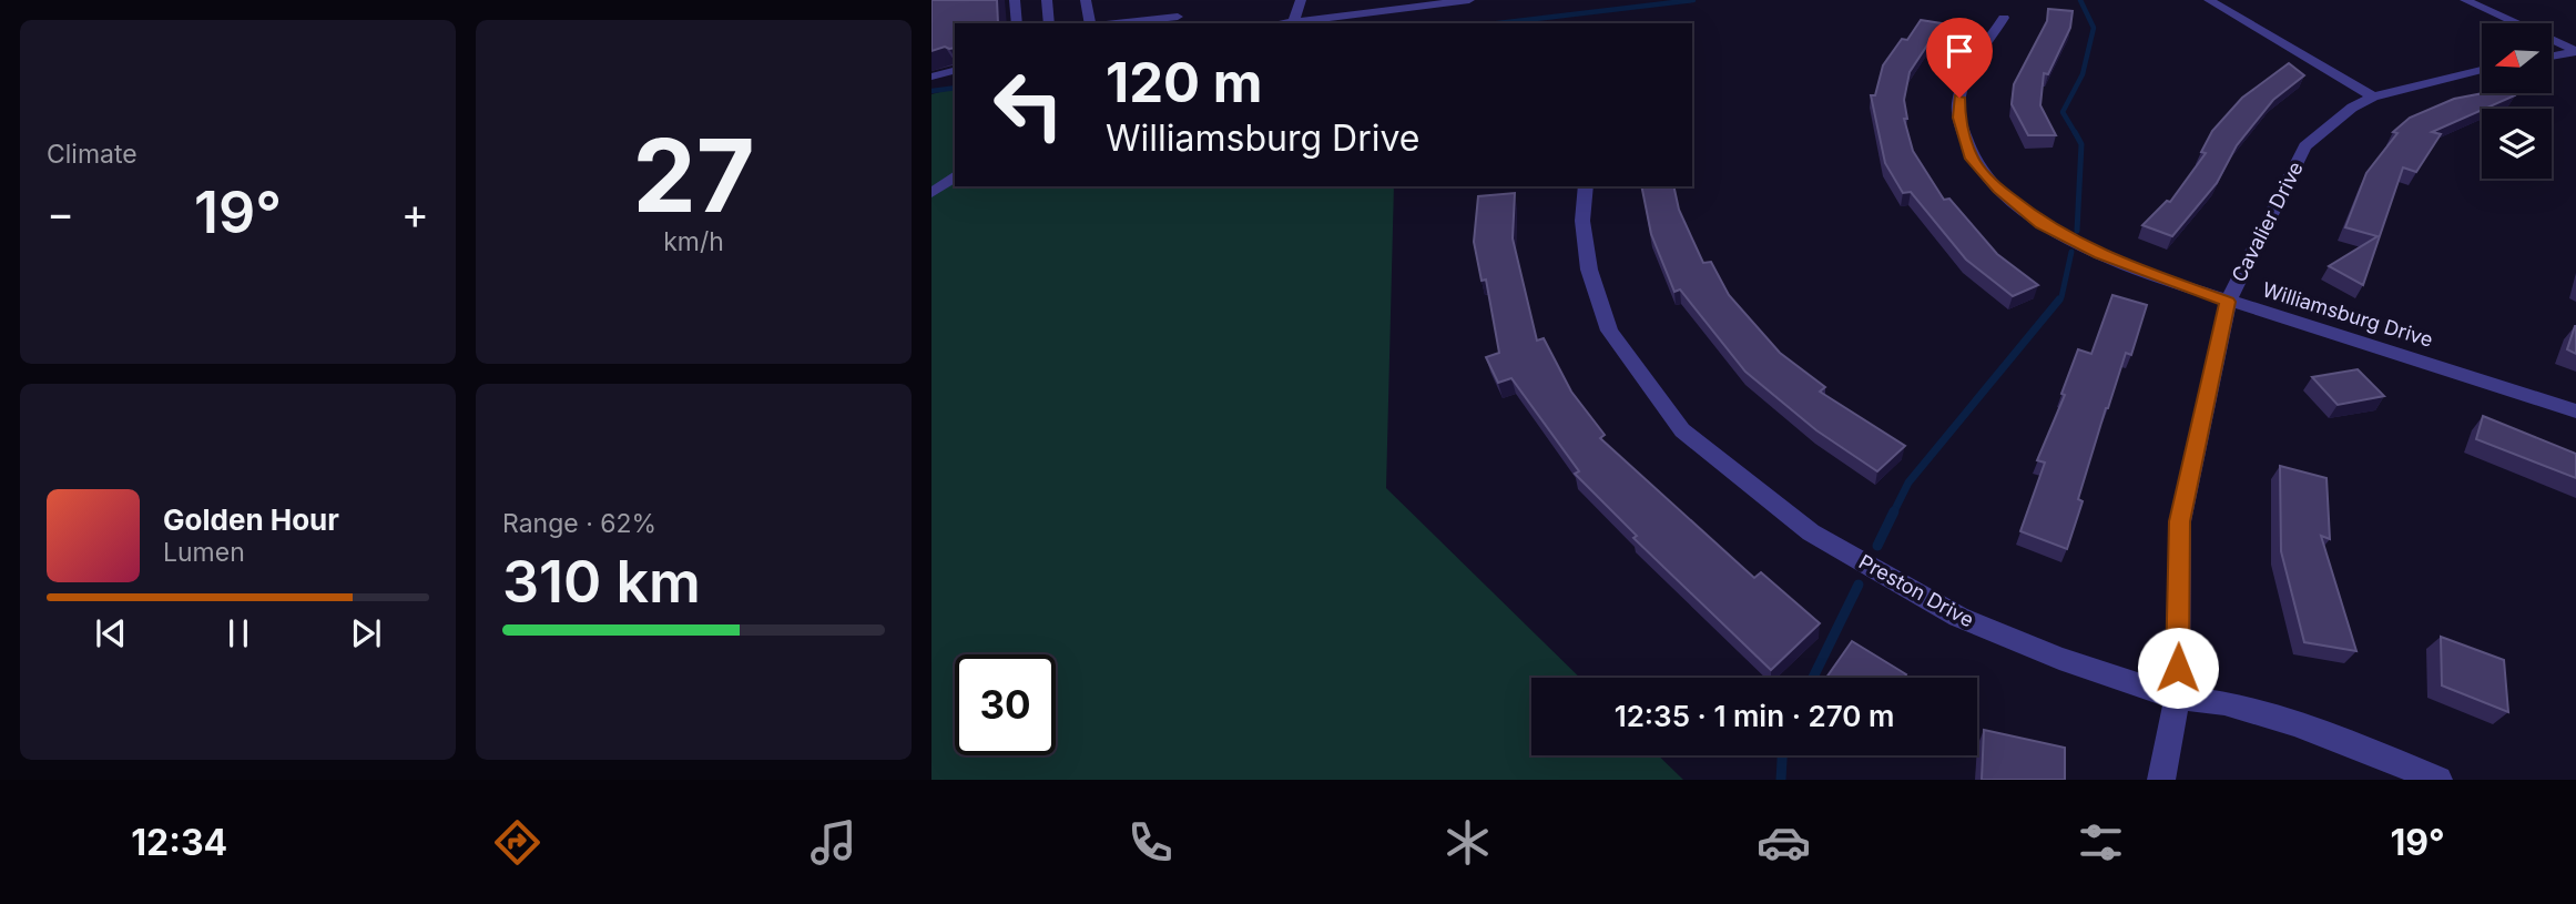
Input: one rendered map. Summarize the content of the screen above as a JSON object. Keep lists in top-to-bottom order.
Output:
{
  "streets": {
    "street": ["Cavalier Drive", "Williamsburg Drive", "Preston Drive"]
  },
  "crossings": [
    ["Cavalier Drive", "Williamsburg Drive"],
    ["Cavalier Drive", "Preston Drive"]
  ],
  "north": "left",
  "page": {
    "tile": [
      "Climate",
      ["27", "km/h"],
      ["Range · 62%", "310 km"]
    ],
    "turn": ["120 m", "Williamsburg Drive"],
    "heat": ["−", "19°", "+"],
    "song": ["Golden Hour", "Lumen"],
    "limit": "30",
    "trip": "12:35 · 1 min · 270 m",
    "tabs": ["12:34", "19°"]
  }
}
